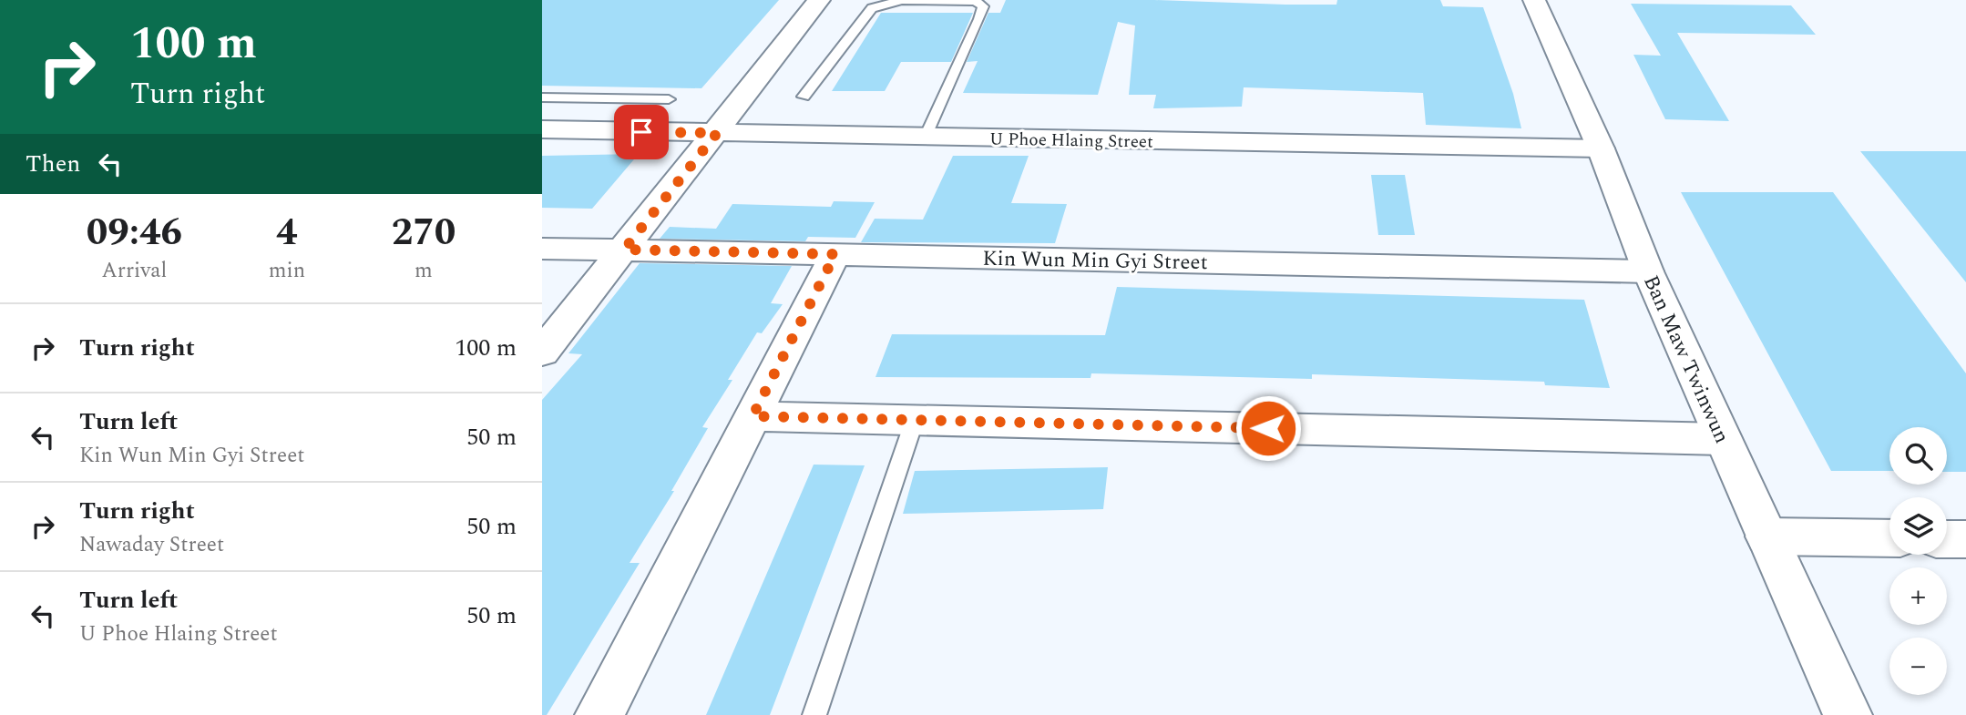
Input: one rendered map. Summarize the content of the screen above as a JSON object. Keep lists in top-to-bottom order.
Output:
{
  "streets": {
    "street": ["U Phoe Hlaing Street", "Kin Wun Min Gyi Street", "Ban Maw Twinwun"]
  },
  "crossings": [
    ["U Phoe Hlaing Street", "Ban Maw Twinwun"],
    ["Kin Wun Min Gyi Street", "Ban Maw Twinwun"]
  ],
  "page": {
    "turn": ["100 m", "Turn right"],
    "then": "Then",
    "eta": [
      "09:46",
      "Arrival",
      "4",
      "min",
      "270",
      "m"
    ],
    "list": [
      {
        "name": "Turn right",
        "value": "100 m"
      },
      {
        "name": "Turn left",
        "note": "Kin Wun Min Gyi Street",
        "value": "50 m"
      },
      {
        "name": "Turn right",
        "note": "Nawaday Street",
        "value": "50 m"
      },
      {
        "name": "Turn left",
        "note": "U Phoe Hlaing Street",
        "value": "50 m"
      }
    ],
    "map_buttons": ["+", "−"]
  }
}
